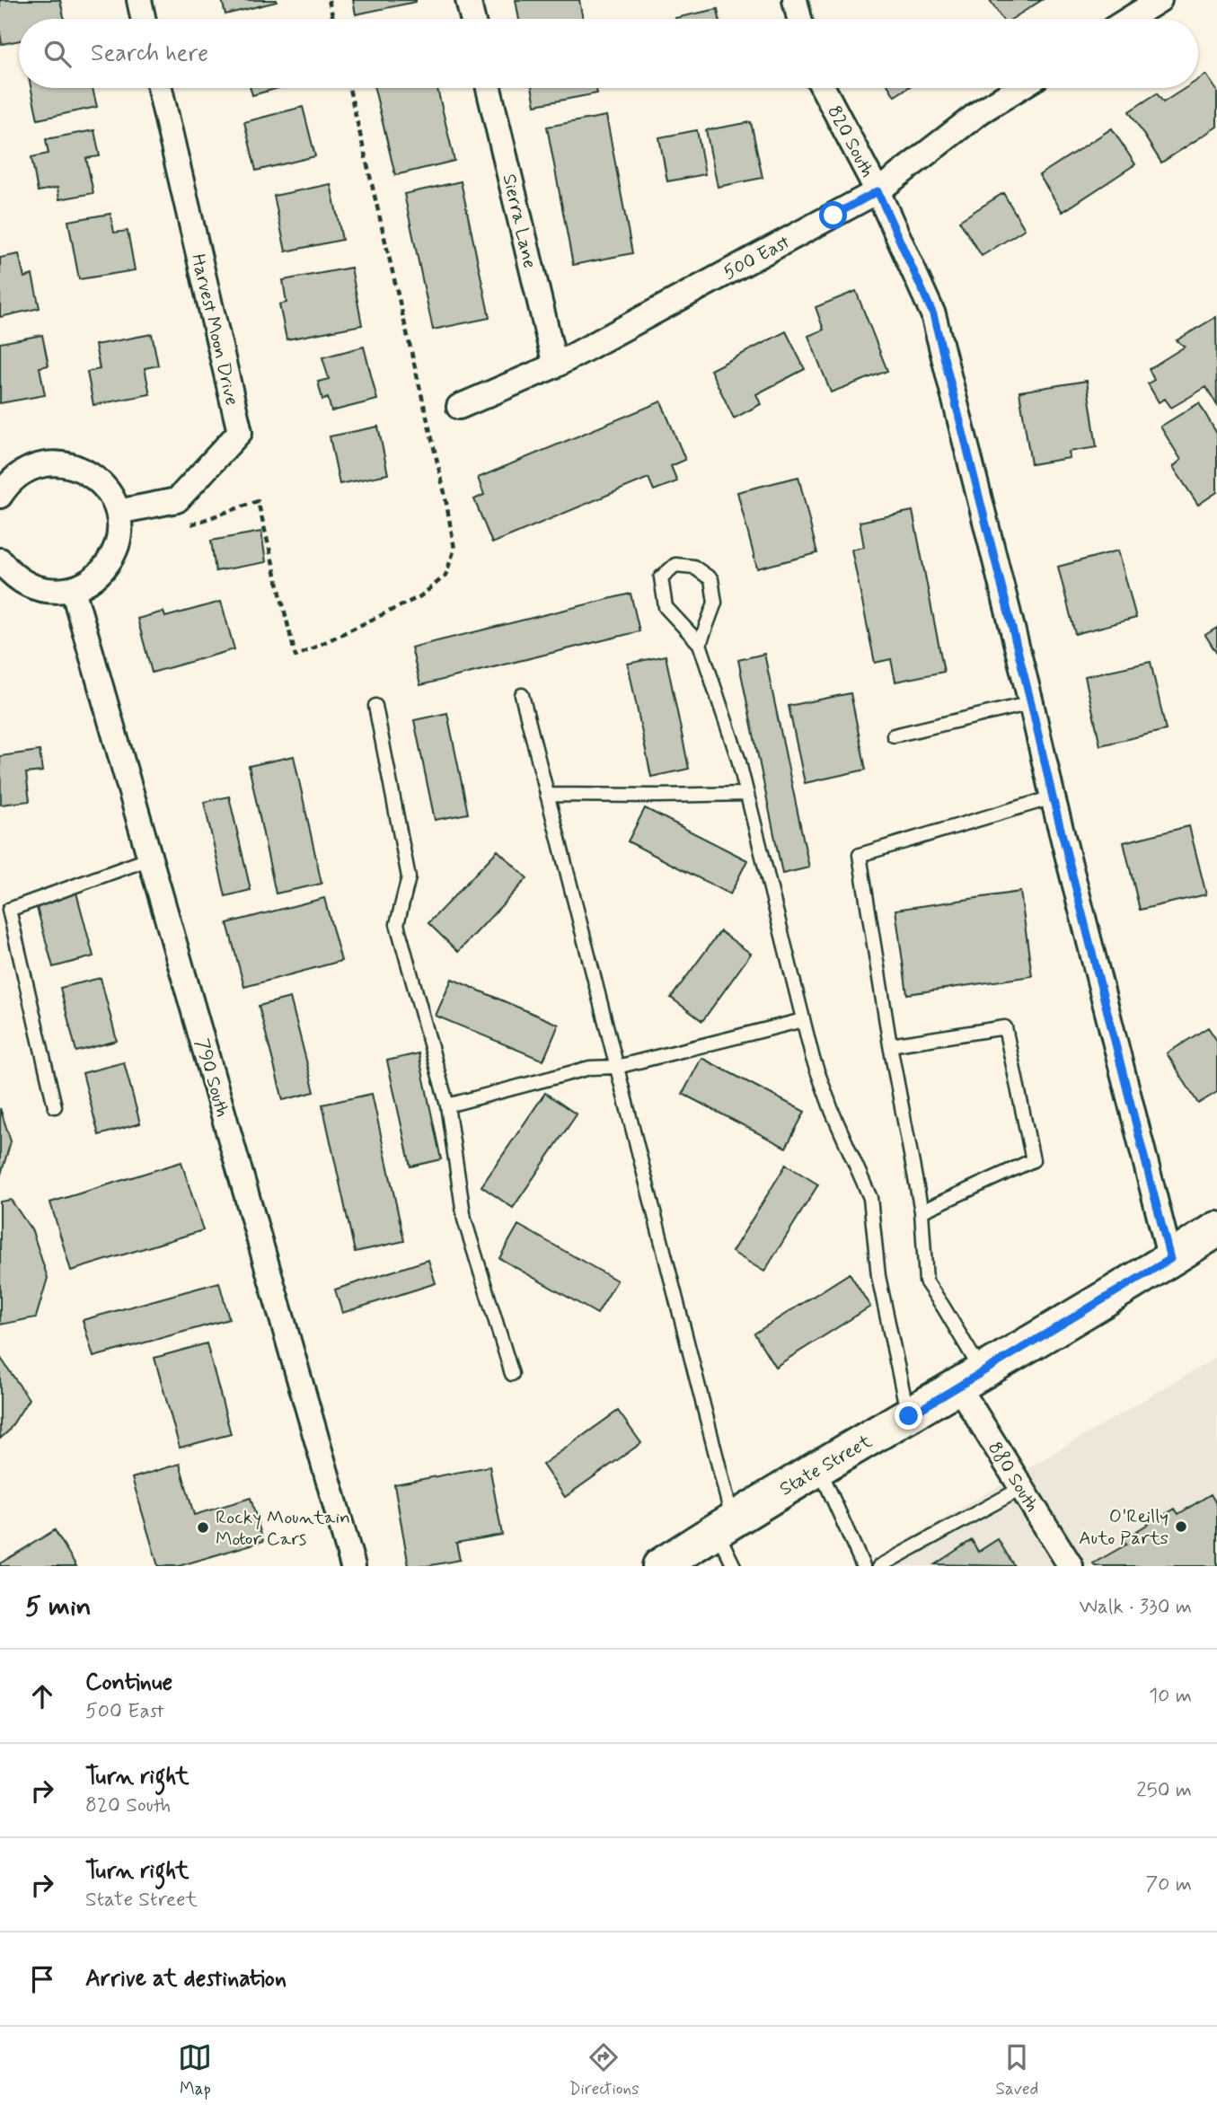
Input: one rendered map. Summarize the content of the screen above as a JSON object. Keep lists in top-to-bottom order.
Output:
{
  "streets": {
    "main road": ["State Street"],
    "street": [
      "820 South",
      "Sierra Lane",
      "500 East",
      "Harvest Moon Drive",
      "790 South",
      "880 South"
    ]
  },
  "crossings": [
    ["820 South", "500 East"],
    ["820 South", "State Street"],
    ["Sierra Lane", "500 East"],
    ["State Street", "880 South"]
  ],
  "places": ["O'Reilly Auto Parts", "Rocky Mountain Motor Cars"],
  "page": {
    "search": "Search here",
    "heading": ["5 min", "Walk · 330 m"],
    "list": [
      ["Continue", "500 East", "10 m"],
      ["Turn right", "820 South", "250 m"],
      ["Turn right", "State Street", "70 m"],
      "Arrive at destination"
    ],
    "nav": ["Map", "Directions", "Saved"]
  }
}
